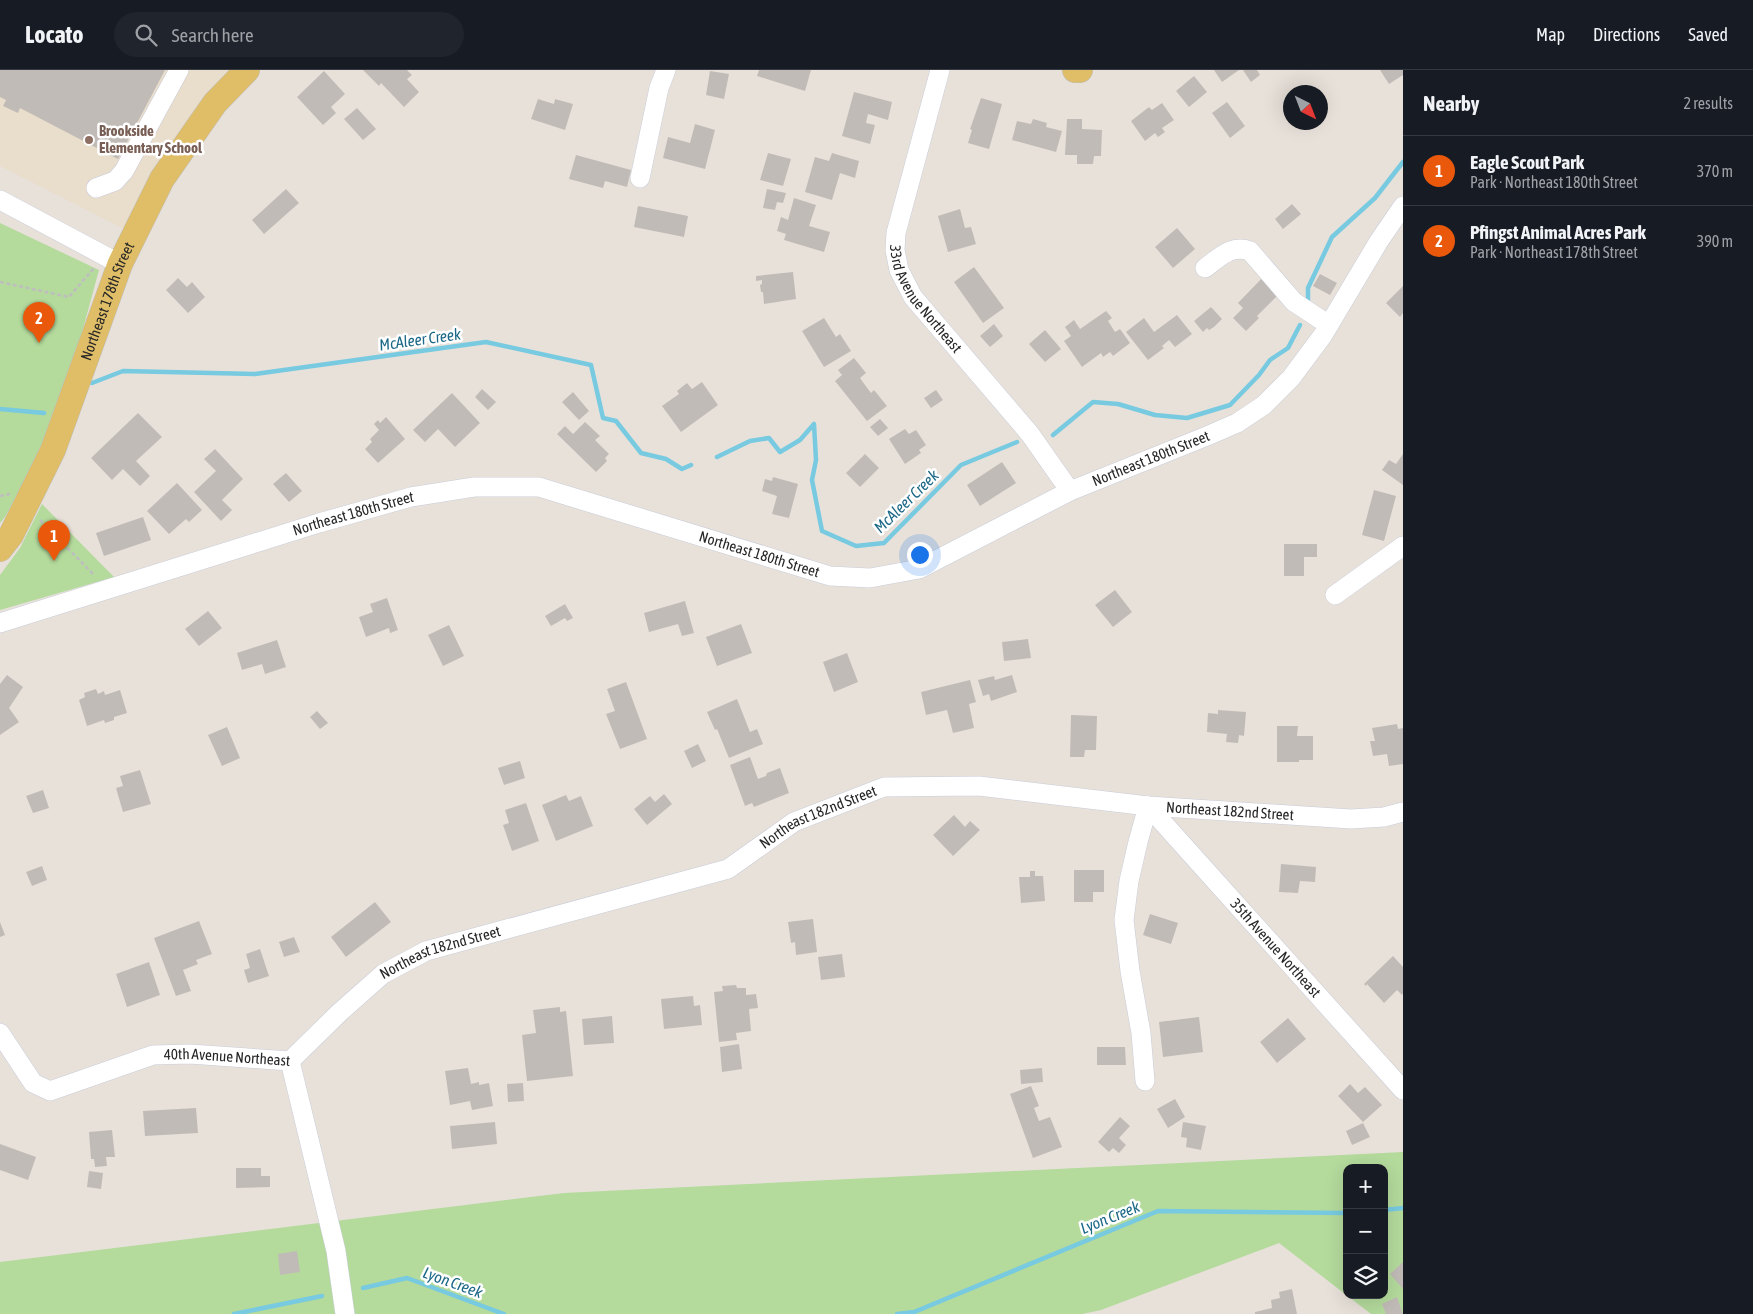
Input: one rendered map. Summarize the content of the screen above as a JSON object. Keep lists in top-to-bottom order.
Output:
{
  "streets": {
    "main road": ["Northeast 178th Street"],
    "street": [
      "33rd Avenue Northeast",
      "Northeast 180th Street",
      "Northeast 182nd Street",
      "35th Avenue Northeast",
      "40th Avenue Northeast"
    ]
  },
  "crossings": [
    ["33rd Avenue Northeast", "Northeast 180th Street"],
    ["Northeast 182nd Street", "35th Avenue Northeast"],
    ["Northeast 182nd Street", "40th Avenue Northeast"]
  ],
  "water": ["McAleer Creek", "Lyon Creek"],
  "places": ["Brookside Elementary School"],
  "north": "bottom right",
  "page": {
    "header": "Locato",
    "search": "Search here",
    "nav": ["Map", "Directions", "Saved"],
    "heading": ["Nearby", "2 results"],
    "list": [
      {
        "mark": "1",
        "name": "Eagle Scout Park",
        "note": "Park · Northeast 180th Street",
        "value": "370 m"
      },
      {
        "mark": "2",
        "name": "Pfingst Animal Acres Park",
        "note": "Park · Northeast 178th Street",
        "value": "390 m"
      }
    ],
    "pins": ["2", "1"],
    "map_buttons": ["+", "−"]
  }
}
